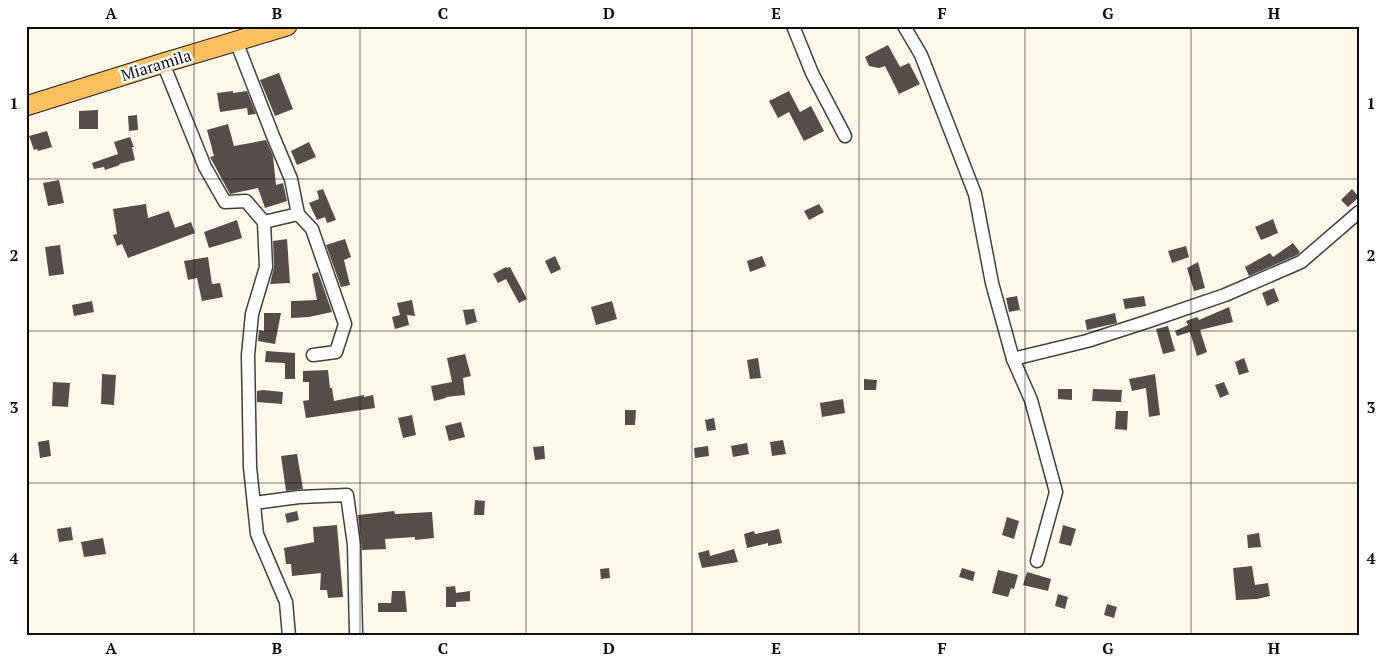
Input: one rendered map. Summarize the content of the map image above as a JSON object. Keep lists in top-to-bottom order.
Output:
{
  "streets": {
    "main road": ["Miaramila"]
  },
  "grid": {
    "columns": [
      "A",
      "B",
      "C",
      "D",
      "E",
      "F",
      "G",
      "H"
    ],
    "rows": [
      "1",
      "2",
      "3",
      "4"
    ]
  }
}
